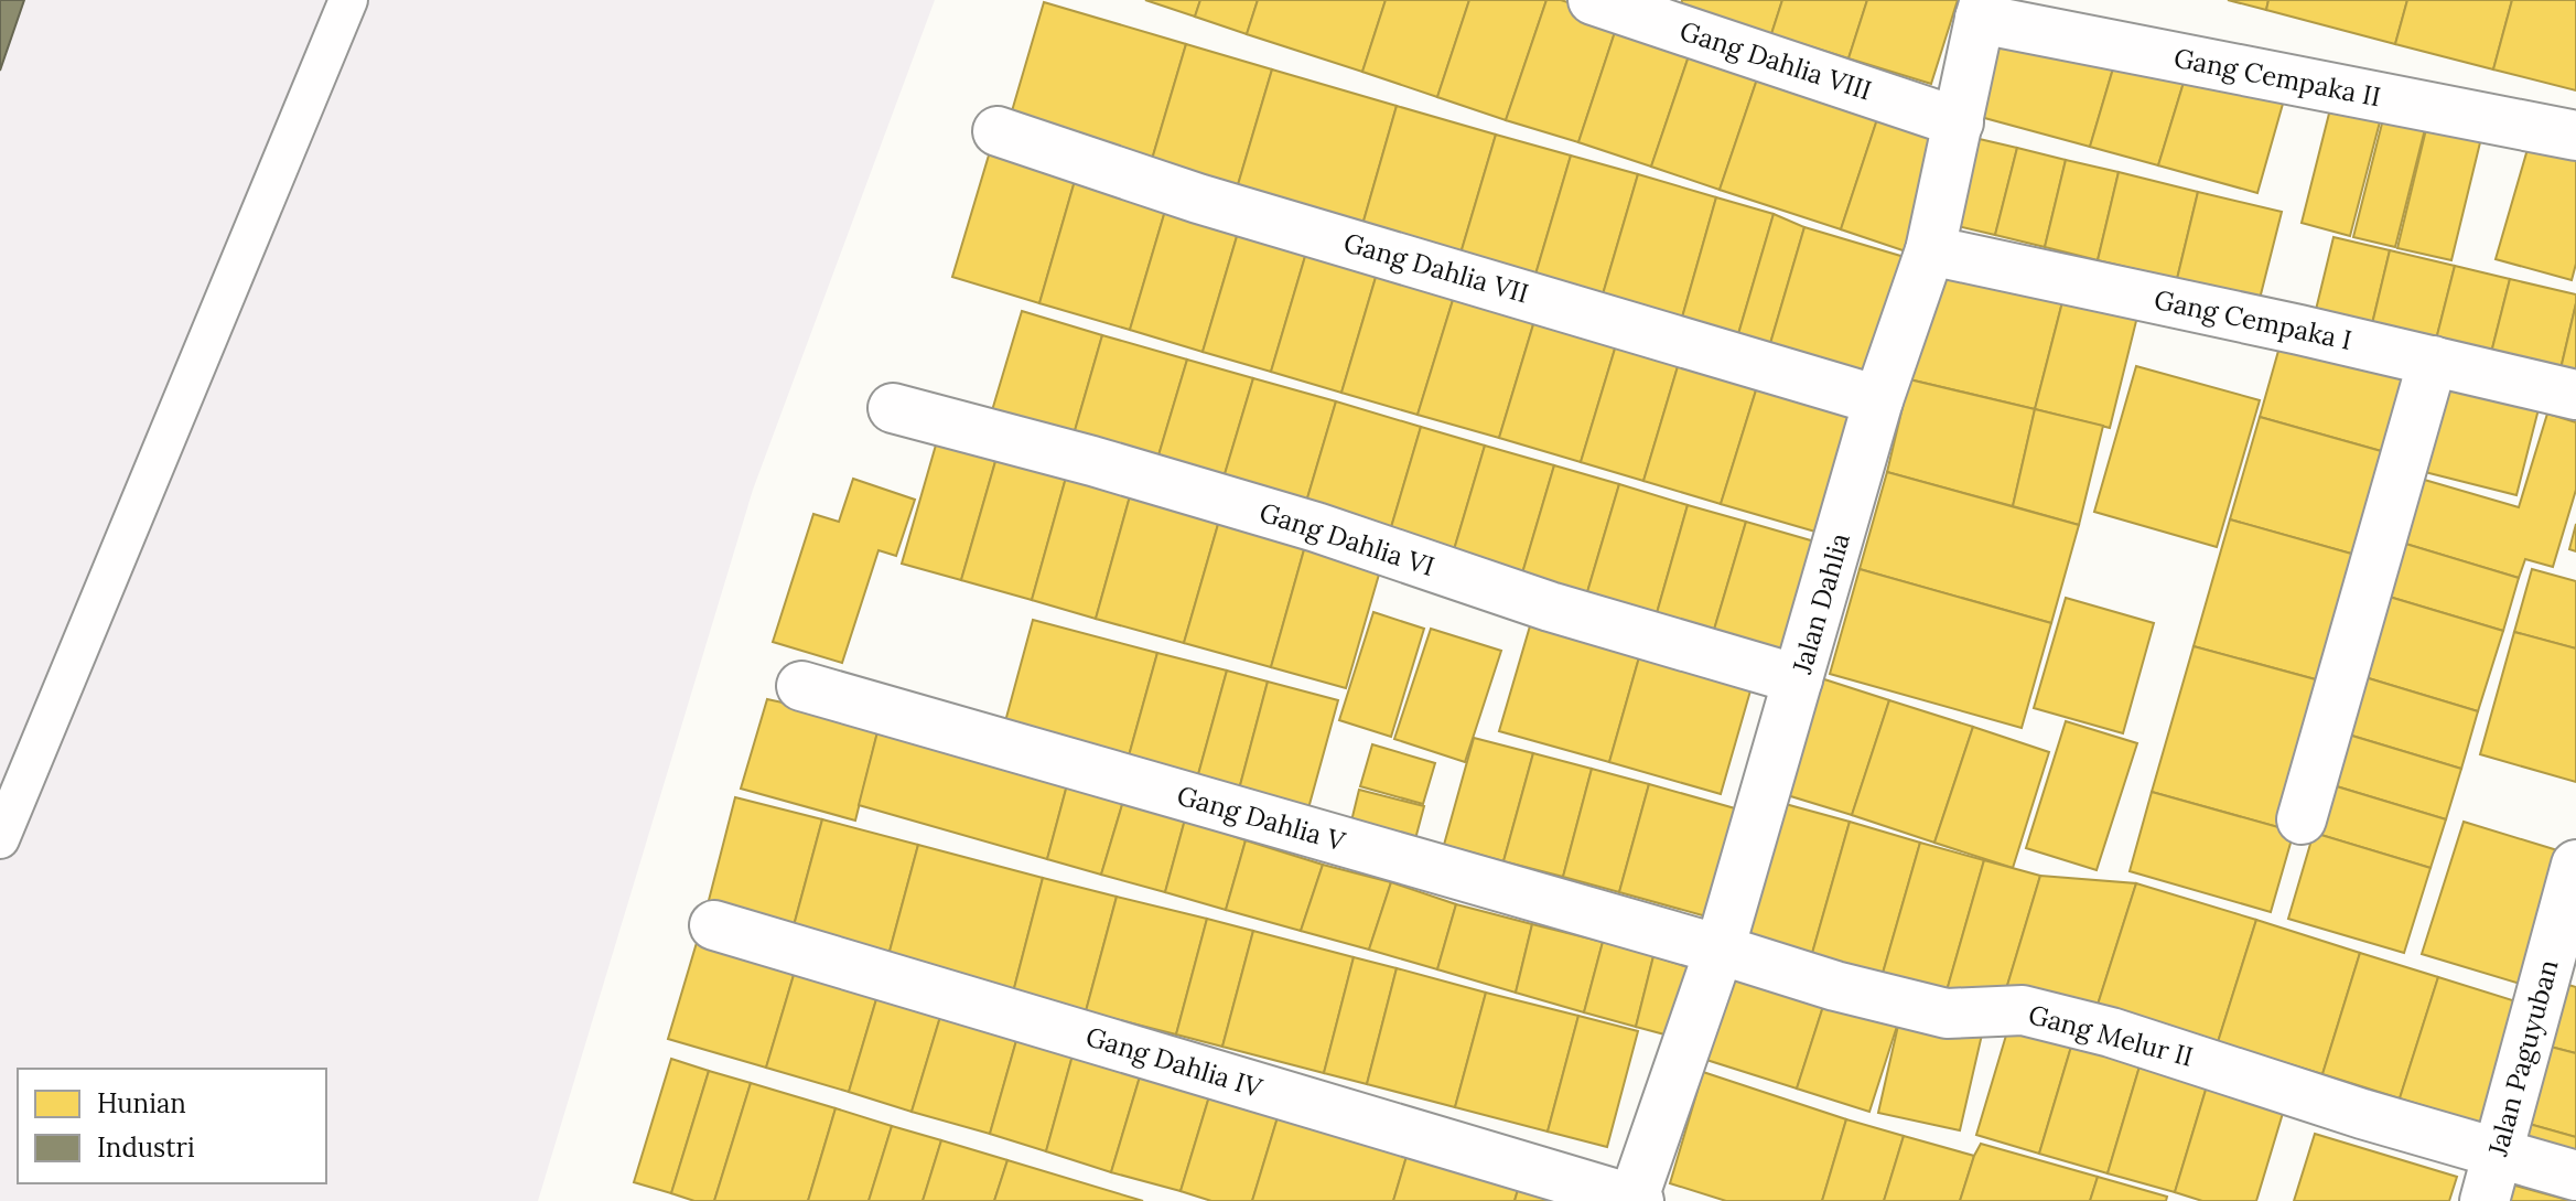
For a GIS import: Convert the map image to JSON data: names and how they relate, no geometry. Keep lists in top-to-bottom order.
{
  "streets": {
    "street": [
      "Gang Dahlia VIII",
      "Gang Cempaka II",
      "Gang Dahlia VII",
      "Gang Cempaka I",
      "Gang Dahlia VI",
      "Jalan Dahlia",
      "Gang Dahlia V",
      "Gang Melur II",
      "Jalan Paguyuban",
      "Gang Dahlia IV"
    ]
  },
  "crossings": [
    ["Gang Dahlia VIII", "Jalan Dahlia"],
    ["Gang Cempaka II", "Jalan Dahlia"],
    ["Gang Dahlia VII", "Jalan Dahlia"],
    ["Gang Cempaka I", "Jalan Dahlia"],
    ["Gang Dahlia VI", "Jalan Dahlia"],
    ["Jalan Dahlia", "Gang Dahlia V"],
    ["Jalan Dahlia", "Gang Melur II"],
    ["Jalan Dahlia", "Gang Dahlia IV"],
    ["Gang Dahlia V", "Gang Melur II"],
    ["Gang Melur II", "Jalan Paguyuban"]
  ],
  "legend": ["Hunian", "Industri"]
}
